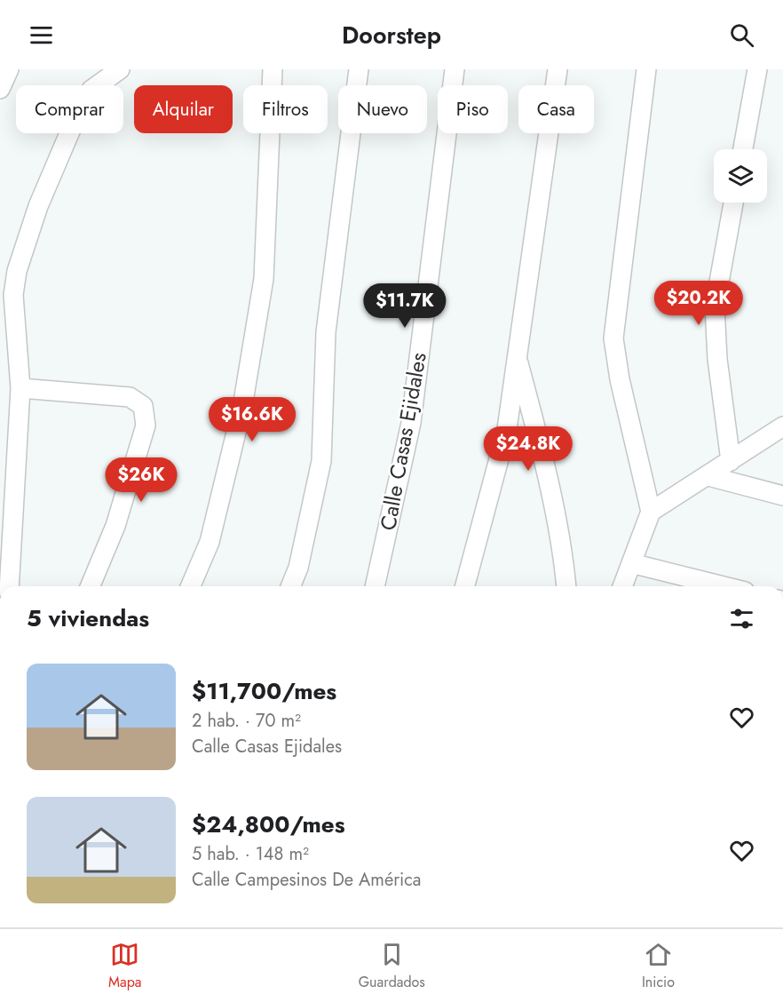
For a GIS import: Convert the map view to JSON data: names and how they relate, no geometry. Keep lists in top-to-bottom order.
{
  "streets": {
    "street": ["Calle Casas Ejidales"]
  },
  "page": {
    "header": "Doorstep",
    "chip": [
      "Comprar",
      "Alquilar",
      "Filtros",
      "Nuevo",
      "Piso",
      "Casa"
    ],
    "price": [
      "$20.2K",
      "$11.7K",
      "$16.6K",
      "$24.8K",
      "$26K"
    ],
    "heading": "5 viviendas",
    "list": [
      {
        "name": "$11,700/mes",
        "note": "2 hab. · 70 m² · Calle Casas Ejidales"
      },
      {
        "name": "$24,800/mes",
        "note": "5 hab. · 148 m² · Calle Campesinos De América"
      }
    ],
    "tabs": ["Mapa", "Guardados", "Inicio"]
  }
}
